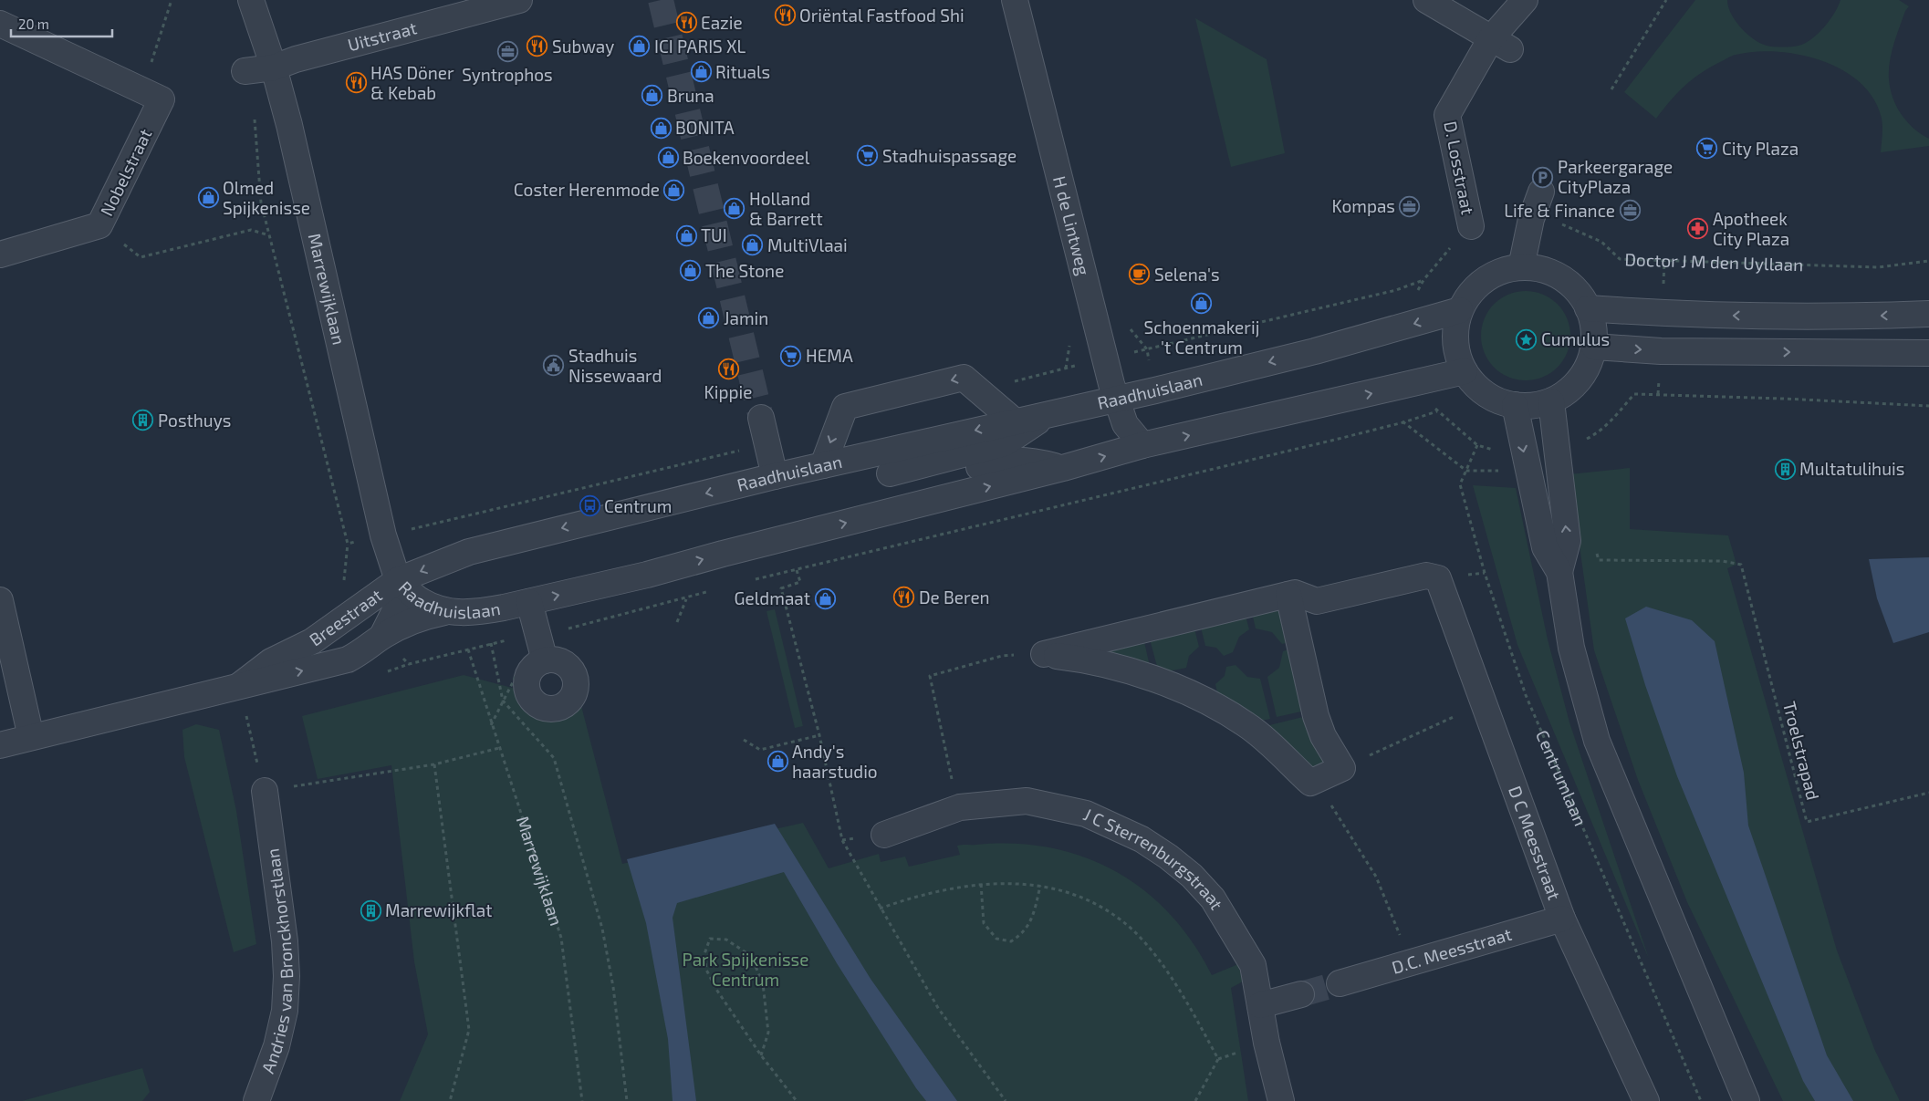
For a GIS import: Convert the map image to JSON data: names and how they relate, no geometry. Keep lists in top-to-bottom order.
{
  "streets": {
    "street": [
      "Uitstraat",
      "D. Losstraat",
      "Nobelstraat",
      "H de Lintweg",
      "Marrewijklaan",
      "Raadhuislaan",
      "Breestraat",
      "D C Meesstraat",
      "J C Sterrenburgstraat",
      "D.C. Meesstraat",
      "Andries van Bronckhorstlaan"
    ],
    "path": ["Doctor J M den Uyllaan", "Troelstrapad", "Centrumlaan"]
  },
  "crossings": [
    ["Uitstraat", "Marrewijklaan"],
    ["H de Lintweg", "Raadhuislaan"],
    ["Marrewijklaan", "Raadhuislaan"],
    ["Marrewijklaan", "Breestraat"],
    ["Raadhuislaan", "Breestraat"],
    ["D C Meesstraat", "D.C. Meesstraat"]
  ],
  "parks": ["Park Spijkenisse Centrum"],
  "places": {
    "restaurant": [
      "Oriëntal Fastfood Shi",
      "Eazie",
      "Subway",
      "HAS Döner & Kebab",
      "Kippie",
      "De Beren"
    ],
    "shop": [
      "ICI PARIS XL",
      "Rituals",
      "Bruna",
      "BONITA",
      "Boekenvoordeel",
      "Coster Herenmode",
      "Olmed Spijkenisse",
      "Holland & Barrett",
      "TUI",
      "MultiVlaai",
      "The Stone",
      "Schoenmakerij 't Centrum",
      "Jamin",
      "Geldmaat",
      "Andy's haarstudio"
    ],
    "office": ["Syntrophos", "Kompas", "Life & Finance"],
    "supermarket": ["City Plaza", "Stadhuispassage", "HEMA"],
    "parking": ["Parkeergarage CityPlaza"],
    "pharmacy": ["Apotheek City Plaza"],
    "cafe": ["Selena's"],
    "place": ["Cumulus"],
    "public building": ["Stadhuis Nissewaard"],
    "building": ["Posthuys", "Multatulihuis", "Marrewijkflat"],
    "bus stop": ["Centrum"]
  },
  "scale_bar": "20 m"
}
